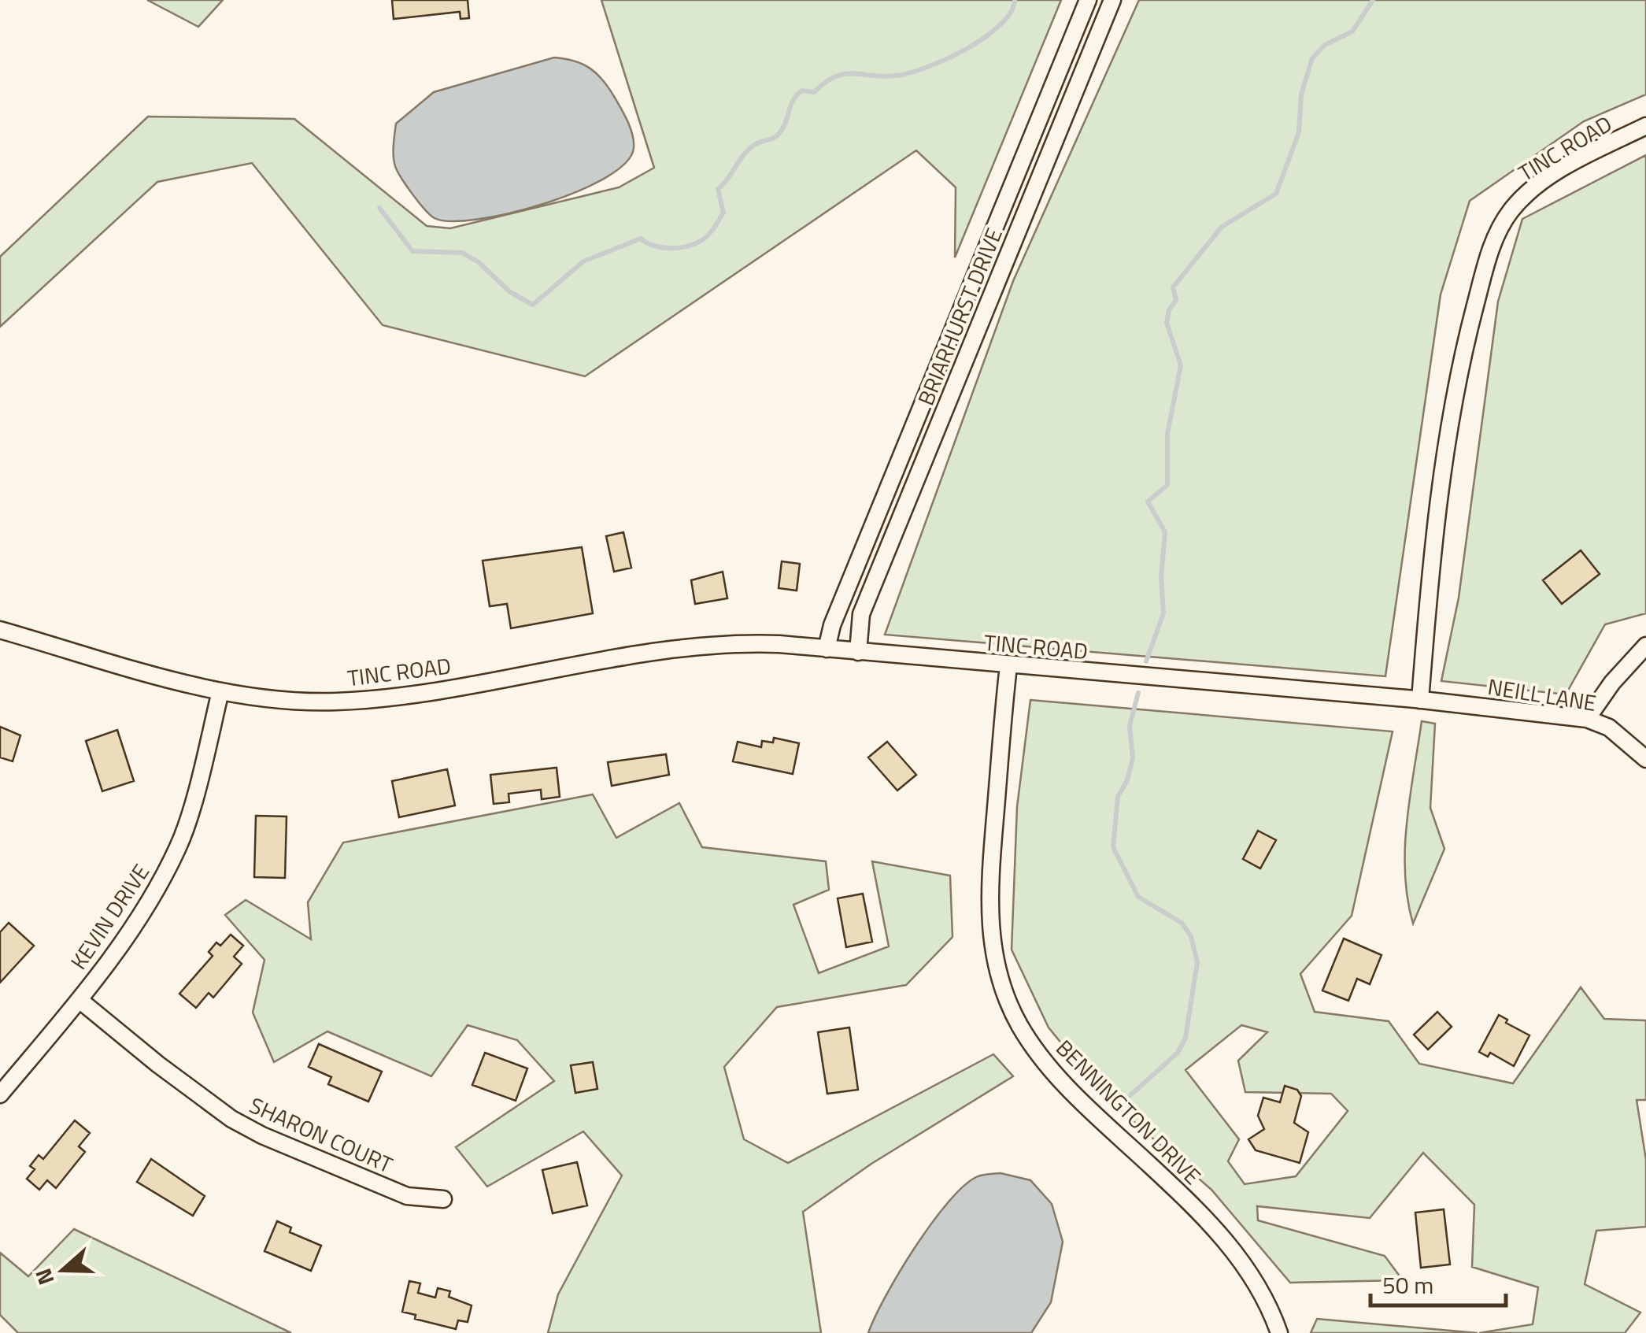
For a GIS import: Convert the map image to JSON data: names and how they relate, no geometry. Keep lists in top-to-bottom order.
{
  "streets": {
    "street": [
      "TINC ROAD",
      "BRIARHURST DRIVE",
      "NEILL LANE",
      "KEVIN DRIVE",
      "BENNINGTON DRIVE",
      "SHARON COURT"
    ]
  },
  "crossings": [
    ["TINC ROAD", "BRIARHURST DRIVE"],
    ["TINC ROAD", "NEILL LANE"],
    ["TINC ROAD", "KEVIN DRIVE"],
    ["TINC ROAD", "BENNINGTON DRIVE"],
    ["KEVIN DRIVE", "SHARON COURT"]
  ],
  "scale_bar": "50 m",
  "north": "left"
}
